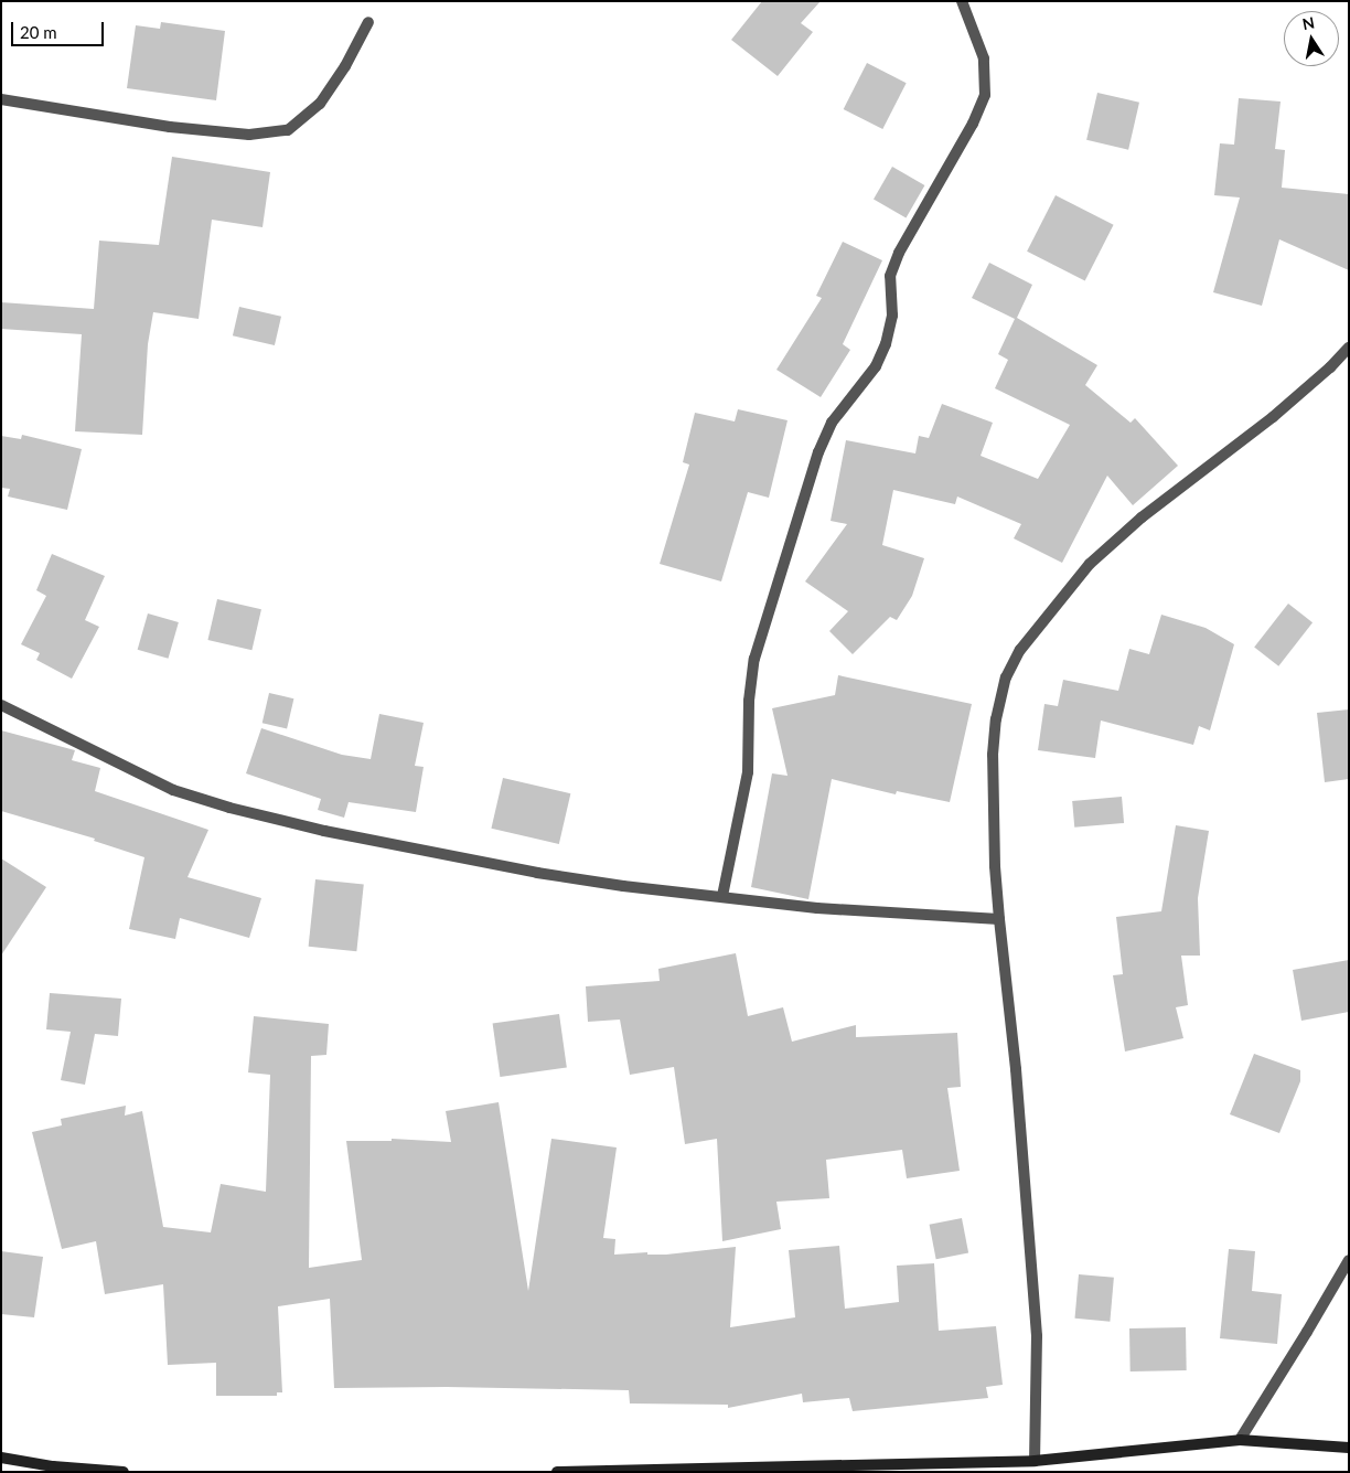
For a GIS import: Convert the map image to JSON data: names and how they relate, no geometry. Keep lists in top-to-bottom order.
{
  "scale_bar": "20 m",
  "north": "top"
}
